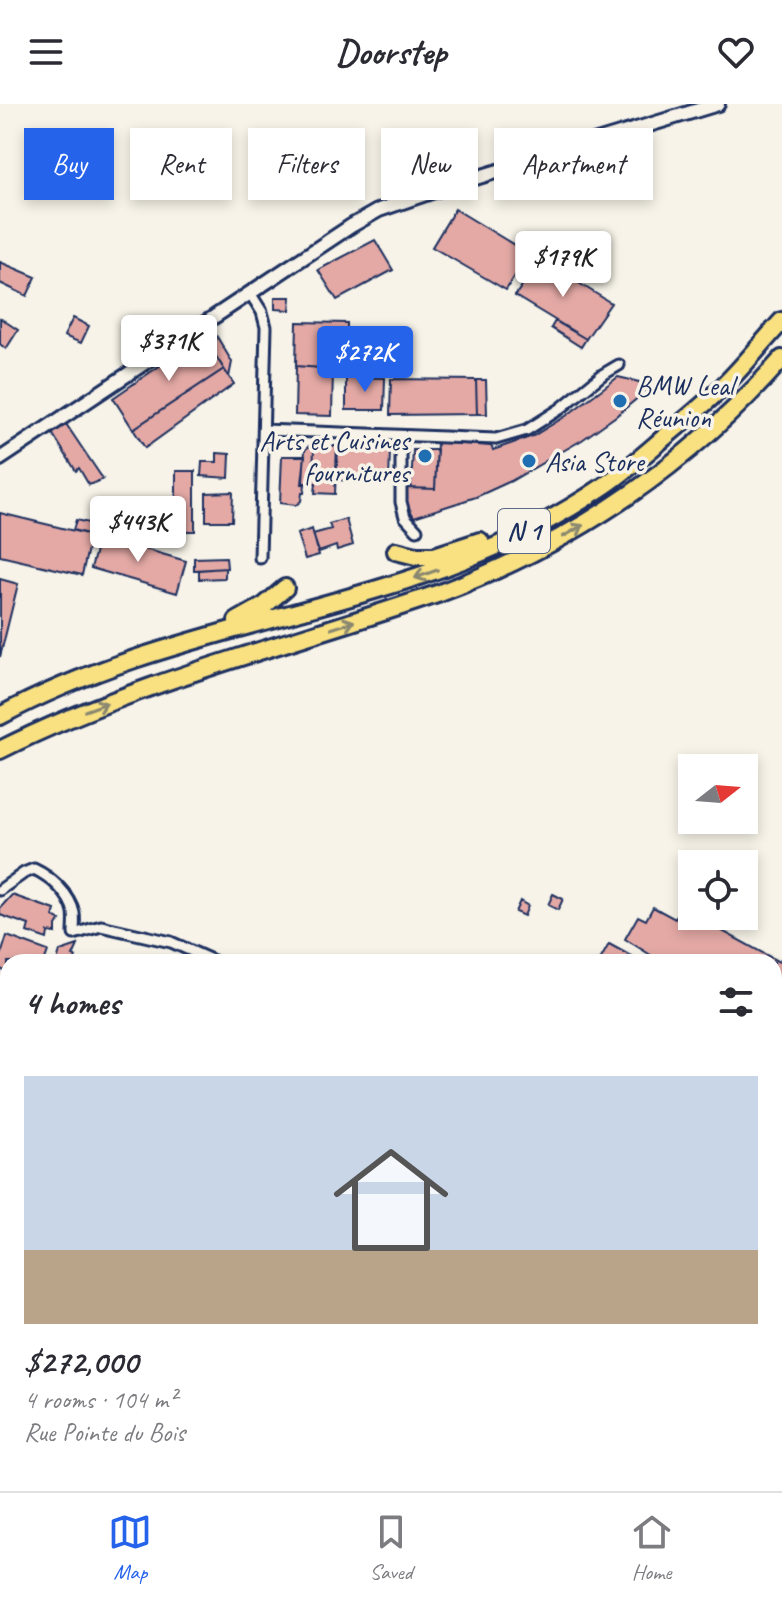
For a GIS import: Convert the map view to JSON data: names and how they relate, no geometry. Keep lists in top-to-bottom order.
{
  "streets": {
    "highway": ["N 1"]
  },
  "places": ["BMW Leal Réunion", "Arts et Cuisines fournitures", "Asia Store"],
  "north": "right",
  "page": {
    "header": "Doorstep",
    "chip": [
      "Buy",
      "Rent",
      "Filters",
      "New",
      "Apartment"
    ],
    "price": [
      "$179K",
      "$371K",
      "$272K",
      "$443K"
    ],
    "heading": "4 homes",
    "list": [
      {
        "name": "$272,000",
        "note": "4 rooms · 104 m² · Rue Pointe du Bois"
      }
    ],
    "tabs": ["Map", "Saved", "Home"]
  }
}
